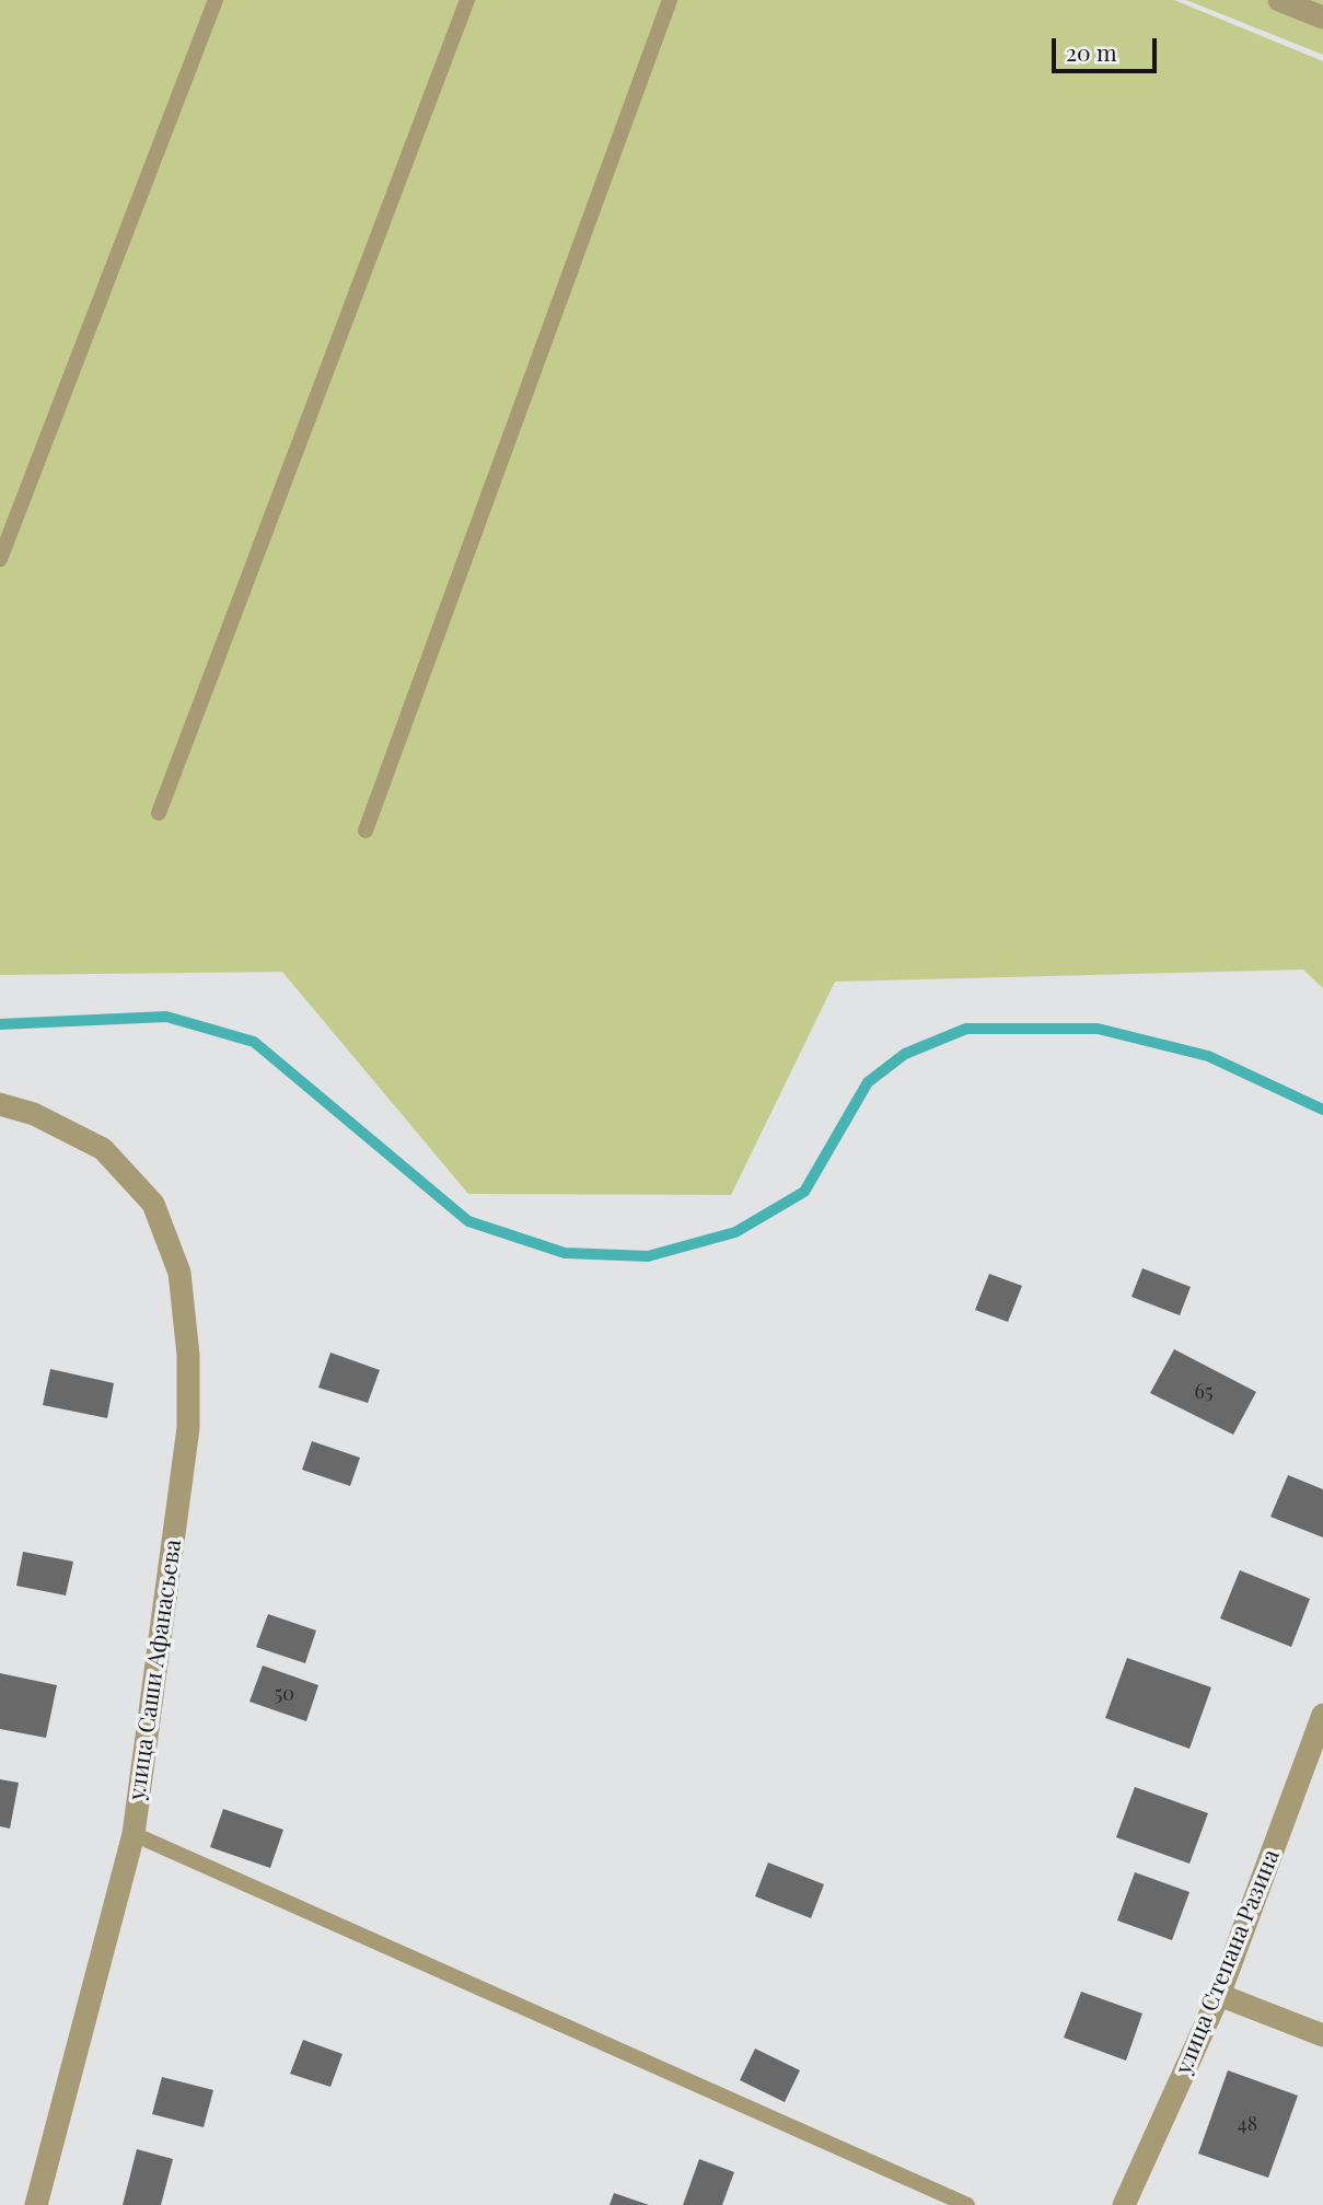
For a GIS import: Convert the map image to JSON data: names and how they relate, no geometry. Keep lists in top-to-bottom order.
{
  "streets": {
    "street": ["улица Саши Афанасьева", "улица Степана Разина"]
  },
  "house_numbers": ["65", "50", "48"],
  "scale_bar": "20 m"
}
